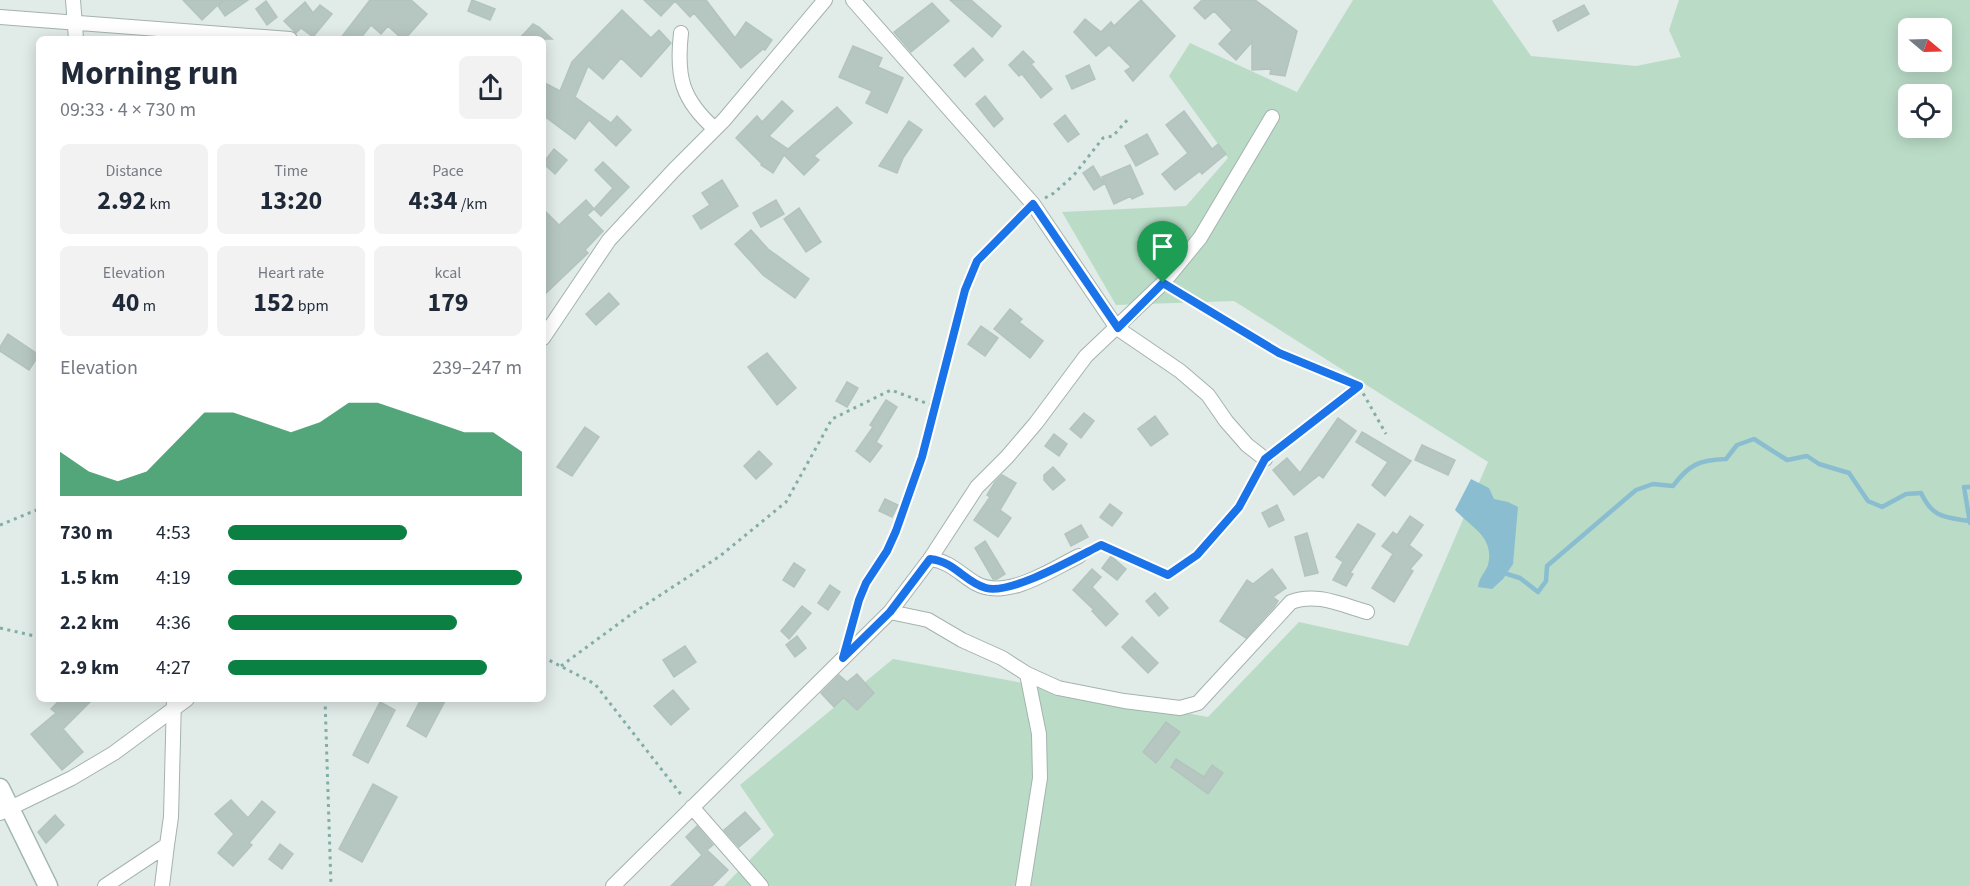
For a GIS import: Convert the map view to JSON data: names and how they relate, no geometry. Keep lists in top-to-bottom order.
{
  "north": "right",
  "page": {
    "heading": ["Morning run", "09:33 · 4 × 730 m"],
    "stats": [
      ["Distance", "2.92 km"],
      ["Time", "13:20"],
      ["Pace", "4:34 /km"],
      ["Elevation", "40 m"],
      ["Heart rate", "152 bpm"],
      ["kcal", "179"]
    ],
    "chart": ["Elevation", "239–247 m"],
    "list": [
      {
        "name": "730 m",
        "note": "4:53"
      },
      {
        "name": "1.5 km",
        "note": "4:19"
      },
      {
        "name": "2.2 km",
        "note": "4:36"
      },
      {
        "name": "2.9 km",
        "note": "4:27"
      }
    ]
  }
}
